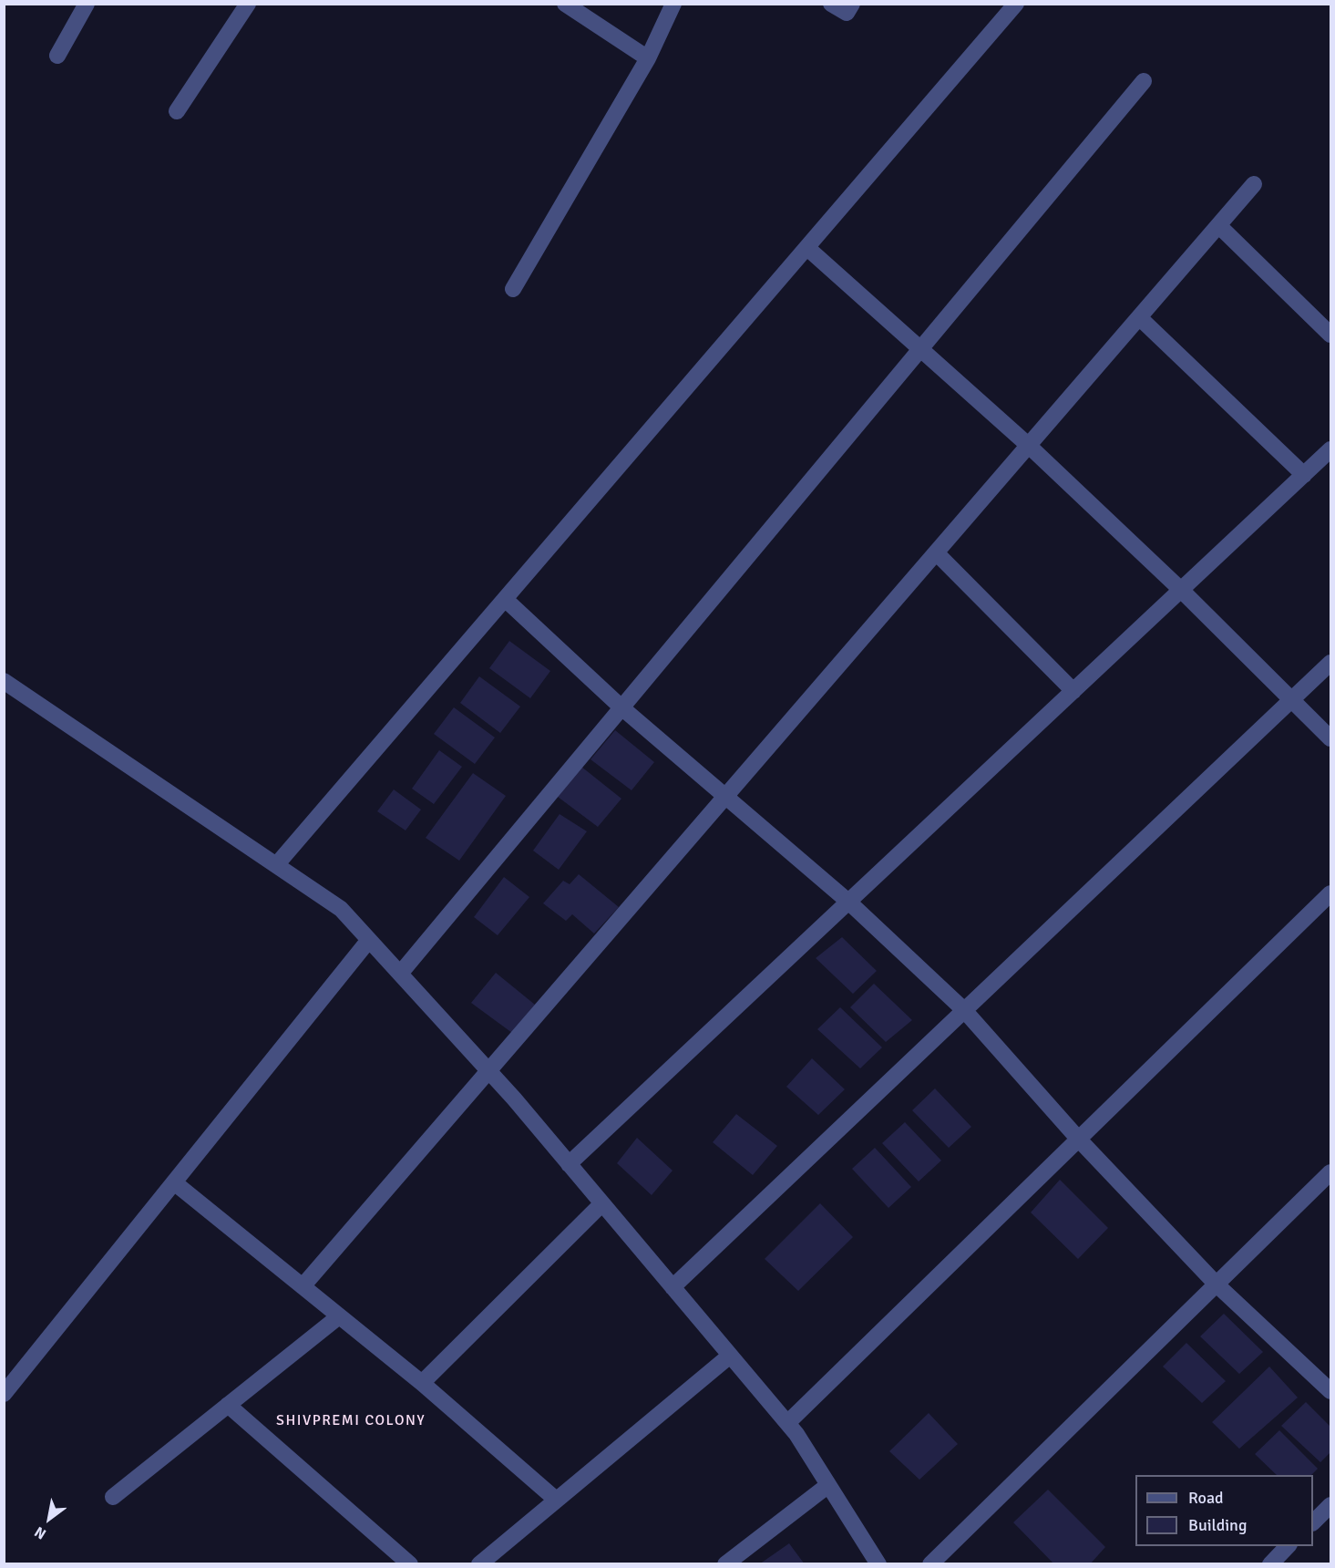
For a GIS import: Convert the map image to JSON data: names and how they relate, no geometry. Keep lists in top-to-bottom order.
{
  "districts": ["SHIVPREMI COLONY"],
  "legend": ["Road", "Building"],
  "north": "bottom left"
}
